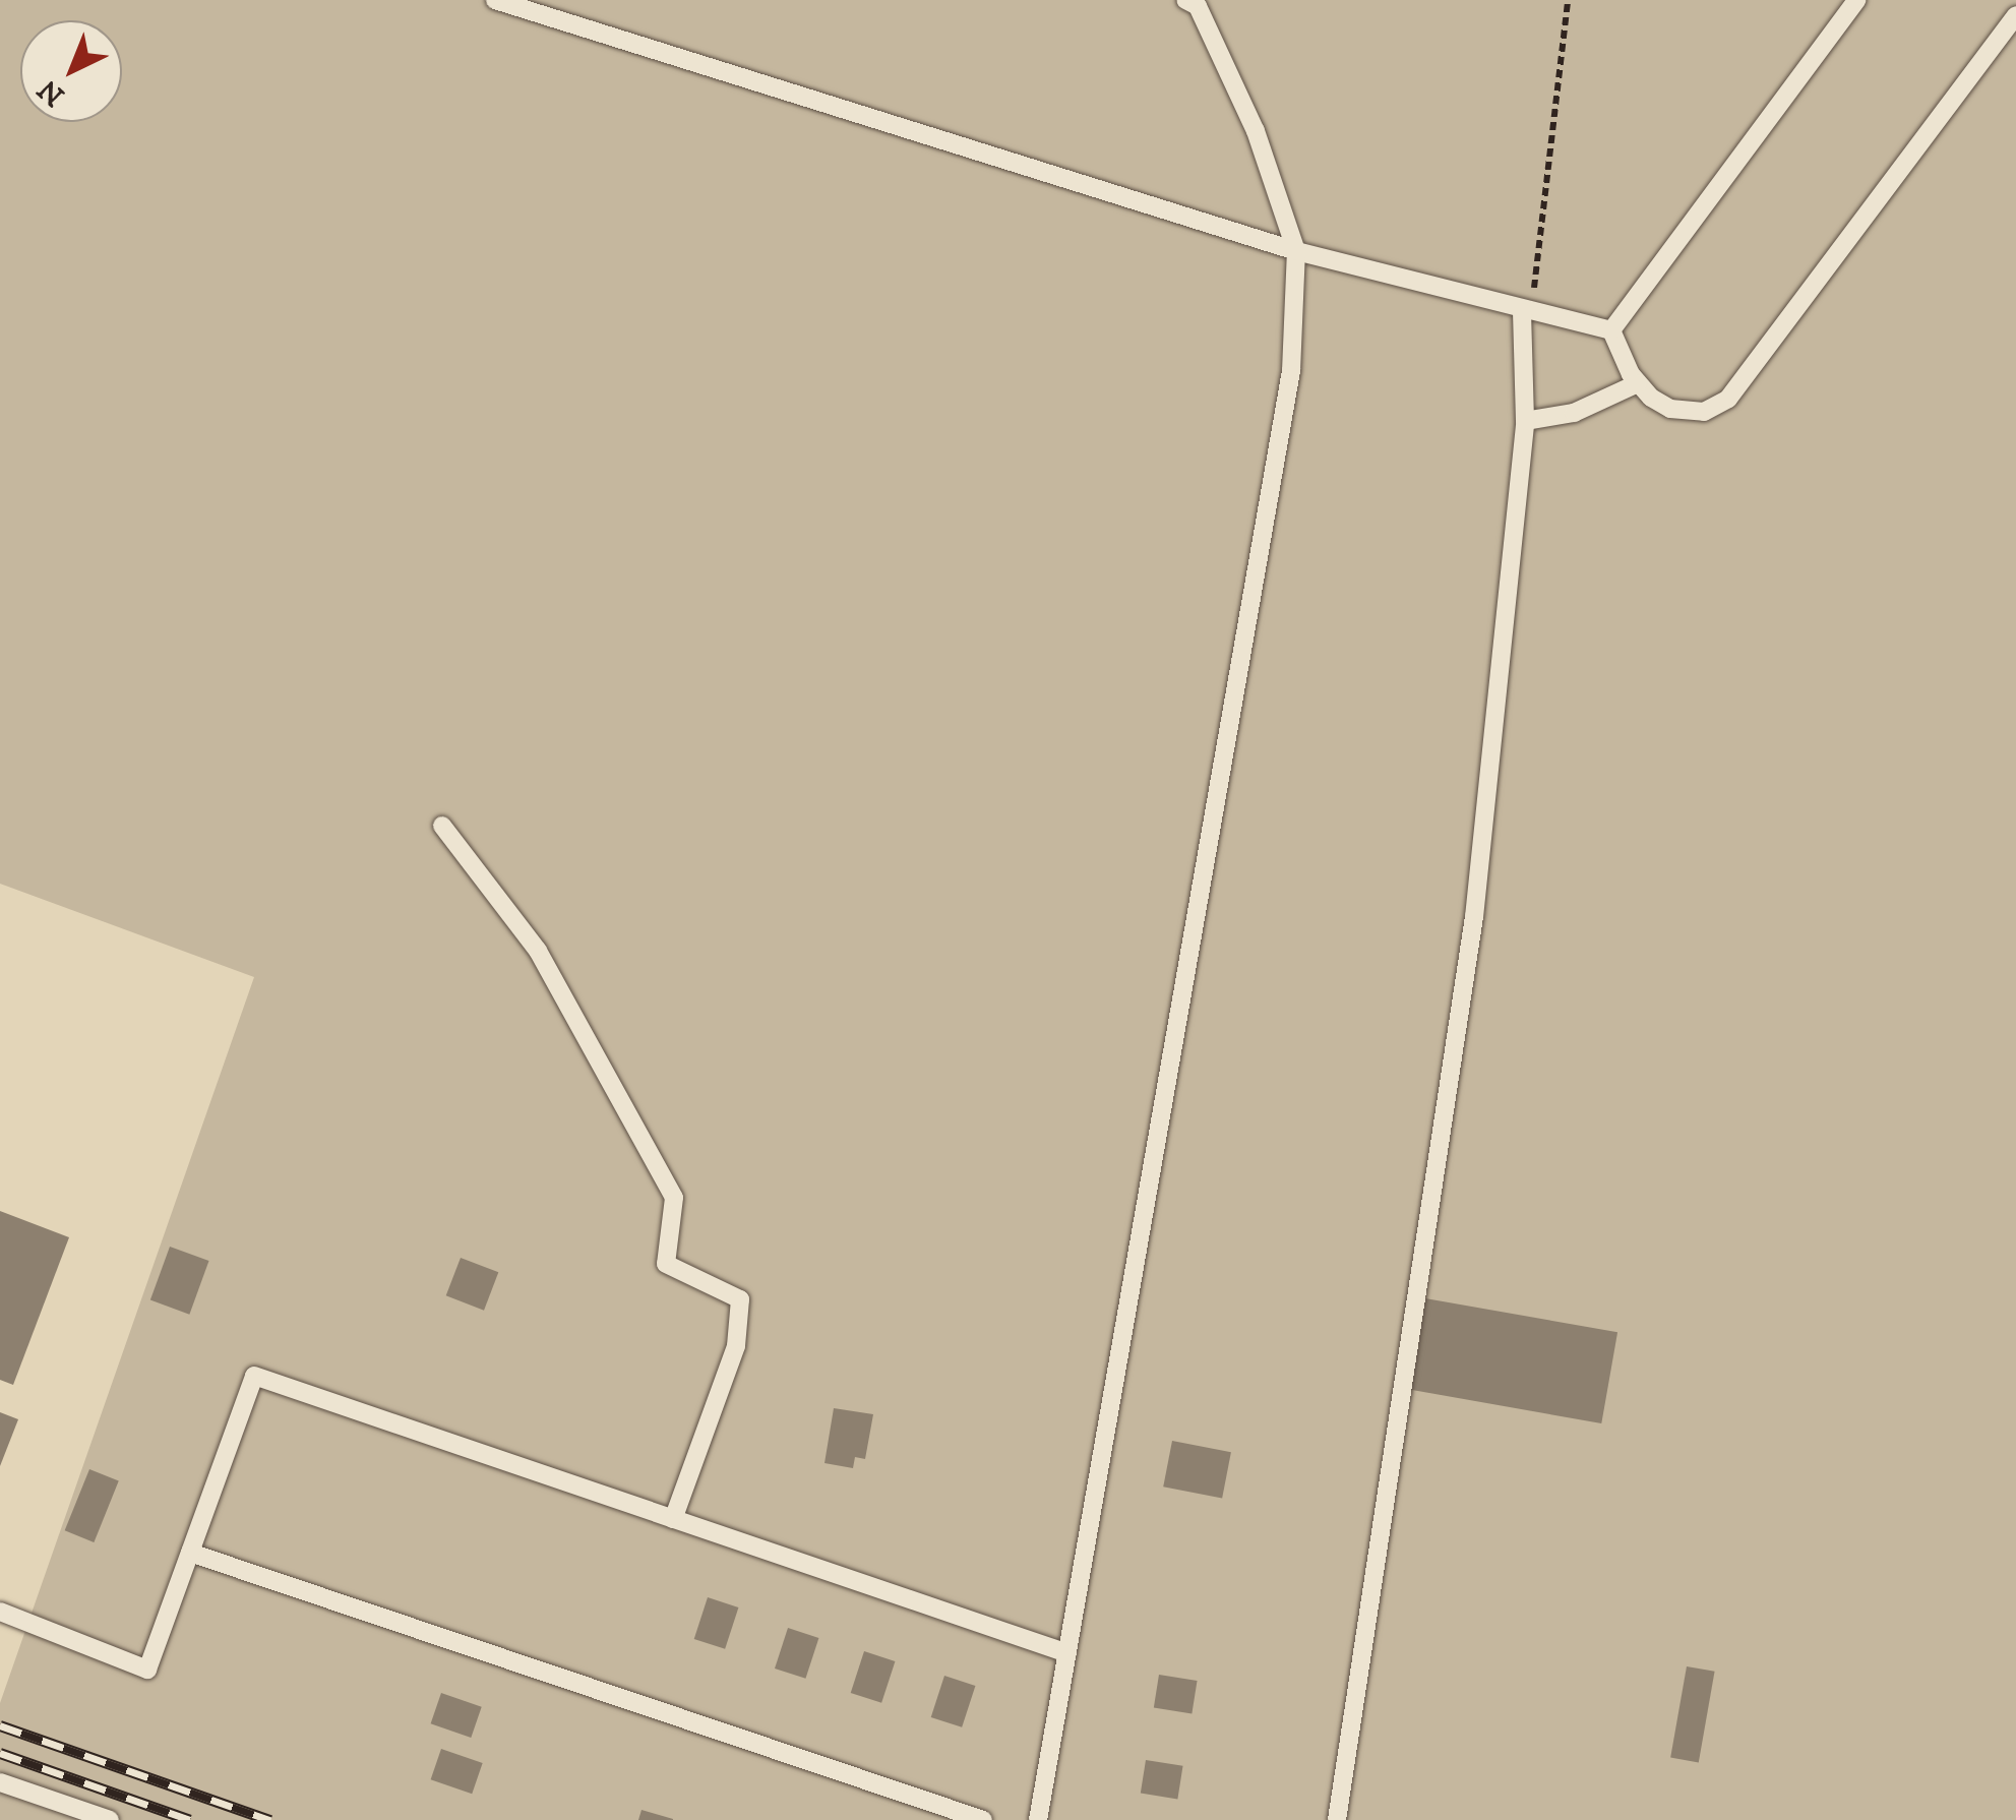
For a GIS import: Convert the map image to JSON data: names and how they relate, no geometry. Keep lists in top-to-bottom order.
{
  "north": "bottom left"
}
